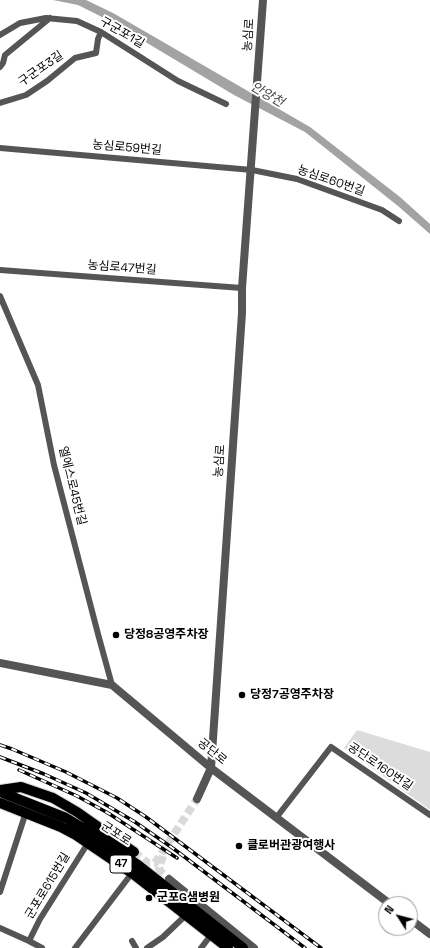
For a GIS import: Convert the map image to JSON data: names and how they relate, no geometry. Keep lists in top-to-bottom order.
{
  "streets": {
    "main road": ["군포로", "47"],
    "street": [
      "구군포1길",
      "농심로",
      "구군포3길",
      "농심로59번길",
      "농심로60번길",
      "농심로47번길",
      "엘에스로45번길",
      "공단로",
      "공단로160번길",
      "군포로615번길"
    ]
  },
  "crossings": [
    ["구군포1길", "구군포3길"],
    ["농심로", "농심로59번길"],
    ["농심로", "농심로60번길"],
    ["농심로", "농심로47번길"],
    ["농심로", "공단로"],
    ["농심로59번길", "농심로60번길"],
    ["엘에스로45번길", "공단로"],
    ["공단로", "공단로160번길"],
    ["군포로", "군포로615번길"]
  ],
  "water": ["안양천"],
  "places": [
    "당정8공영주차장",
    "당정7공영주차장",
    "클로버관광여행사",
    "군포G샘병원"
  ],
  "north": "top left"
}
